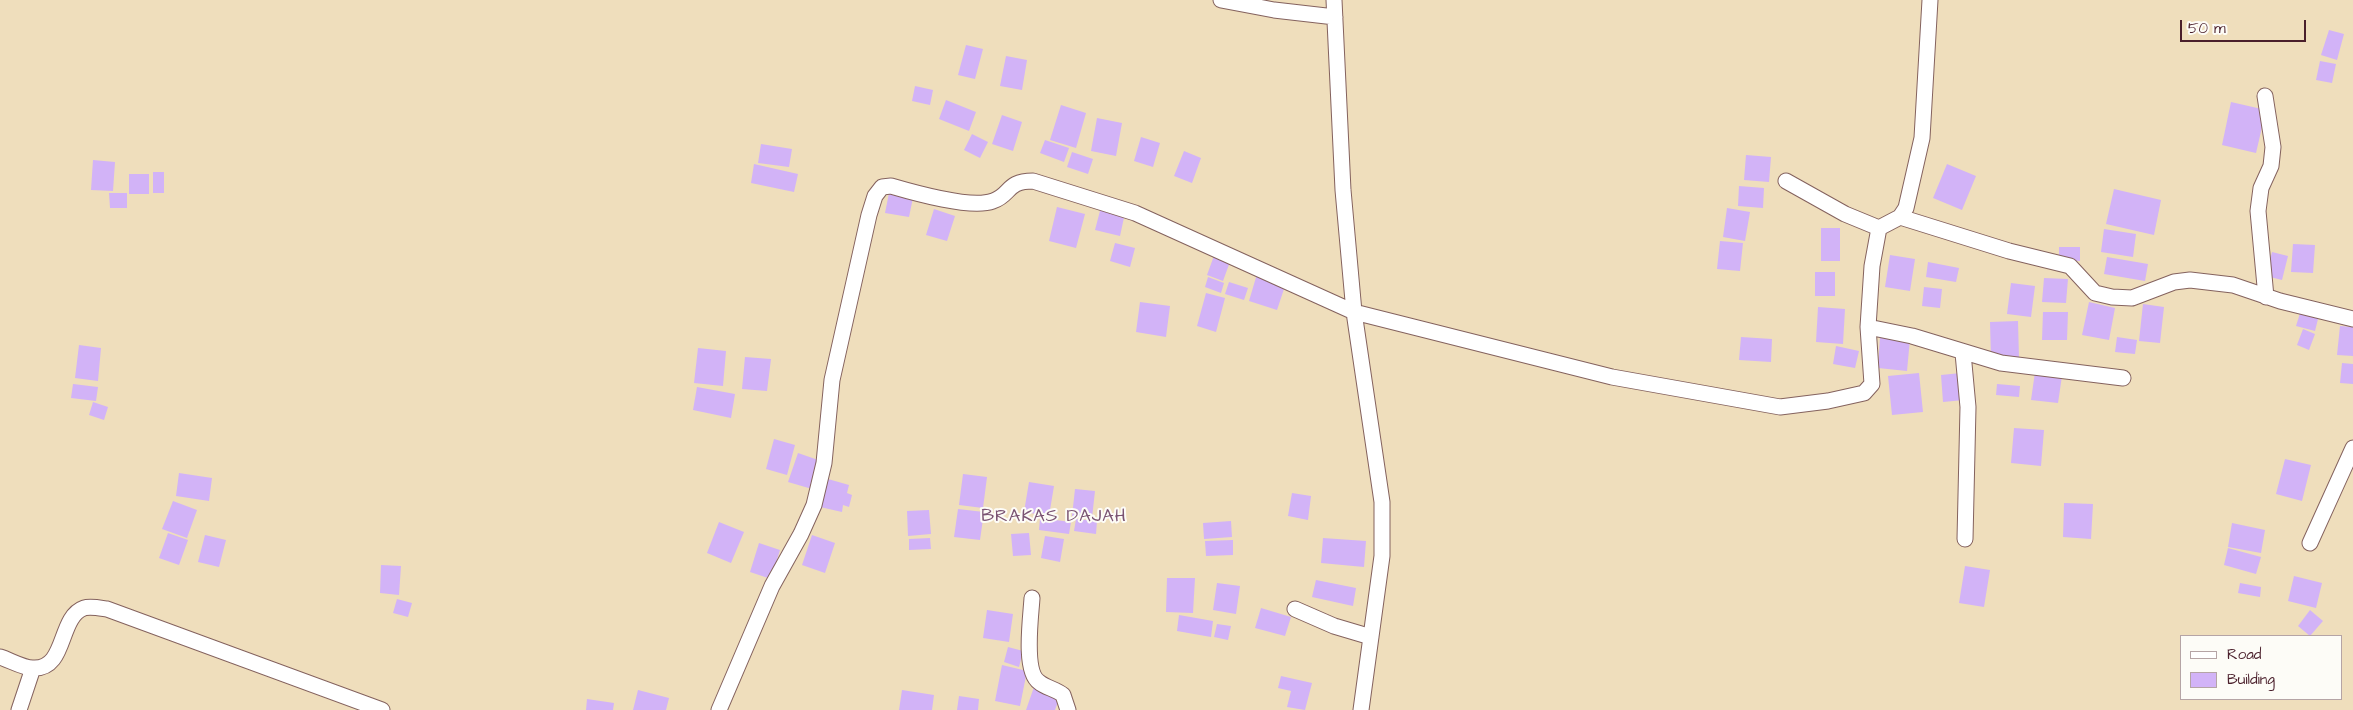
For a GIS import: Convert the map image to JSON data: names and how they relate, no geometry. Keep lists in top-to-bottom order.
{
  "districts": ["BRAKAS DAJAH"],
  "legend": ["Road", "Building"],
  "scale_bar": "50 m"
}
